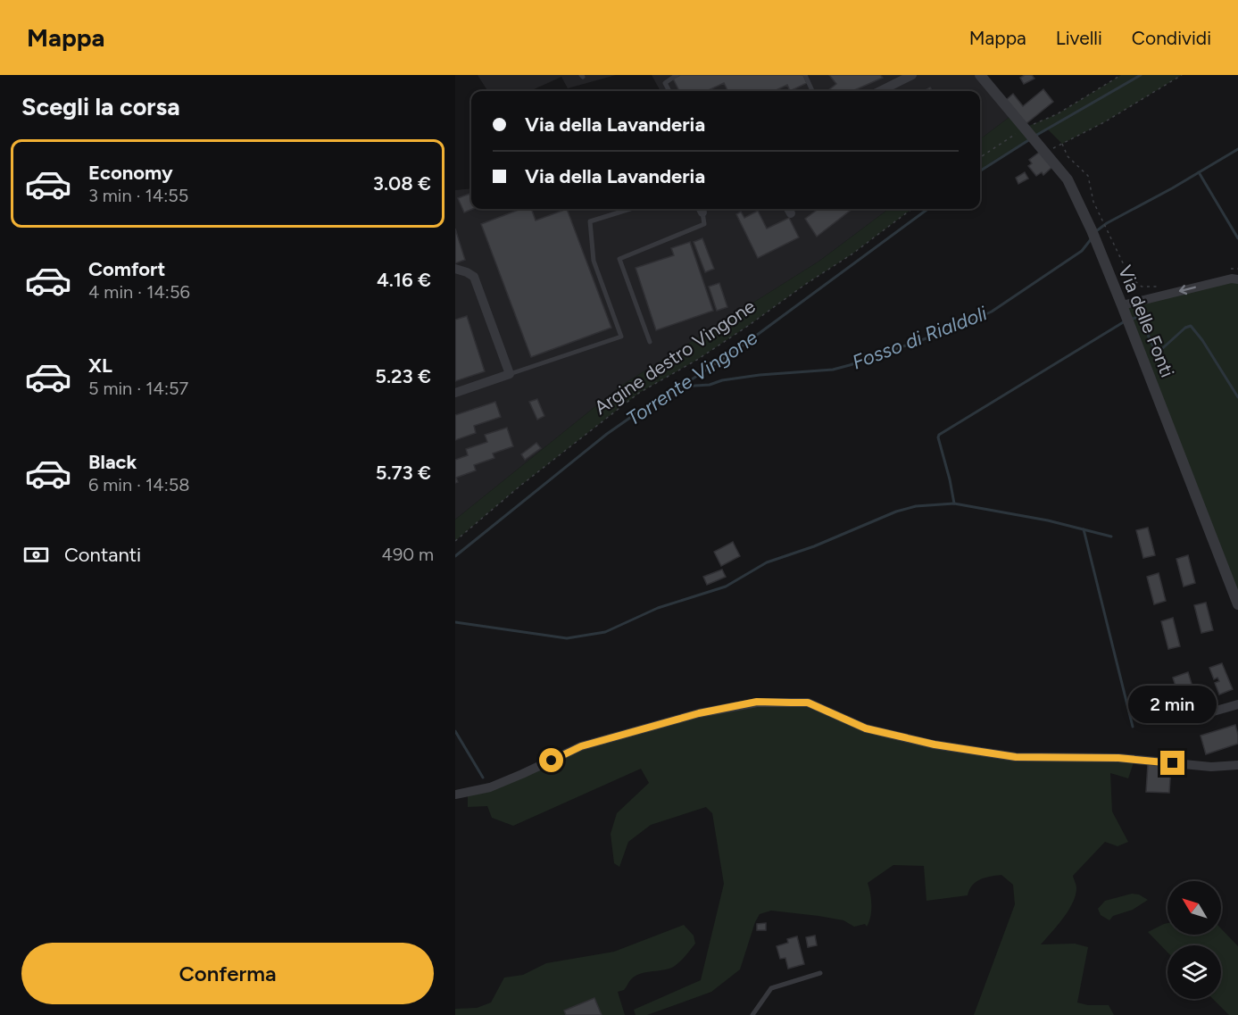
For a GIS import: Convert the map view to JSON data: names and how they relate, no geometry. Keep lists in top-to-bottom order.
{
  "streets": {
    "street": ["Via delle Fonti"],
    "path": ["Argine destro Vingone"]
  },
  "water": ["Fosso di Rialdoli", "Torrente Vingone"],
  "north": "top left",
  "page": {
    "header": "Mappa",
    "nav": ["Mappa", "Livelli", "Condividi"],
    "heading": "Scegli la corsa",
    "banner": ["Via della Lavanderia", "Via della Lavanderia"],
    "list": [
      {
        "name": "Economy",
        "note": "3 min · 14:55",
        "value": "3.08 €"
      },
      {
        "name": "Comfort",
        "note": "4 min · 14:56",
        "value": "4.16 €"
      },
      {
        "name": "XL",
        "note": "5 min · 14:57",
        "value": "5.23 €"
      },
      {
        "name": "Black",
        "note": "6 min · 14:58",
        "value": "5.73 €"
      }
    ],
    "pay": ["Contanti", "490 m"],
    "bubble": "2 min",
    "buttons": "Conferma"
  }
}
